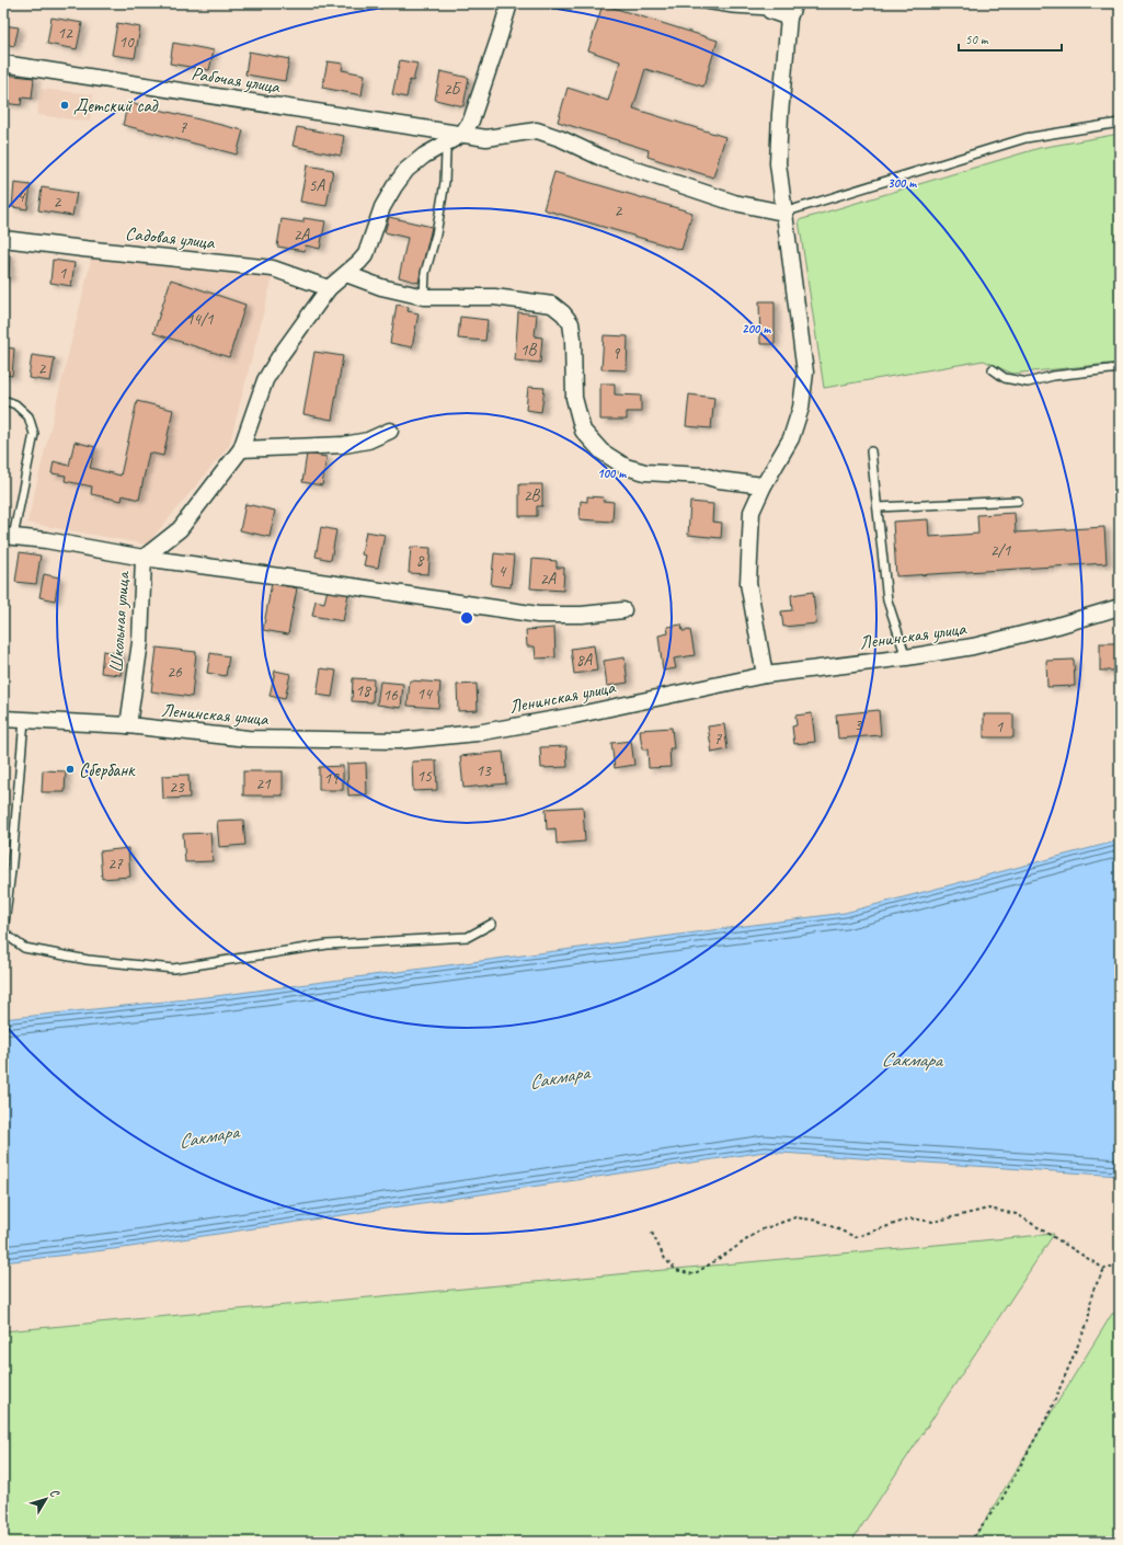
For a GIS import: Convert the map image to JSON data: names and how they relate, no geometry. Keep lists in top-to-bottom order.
{
  "streets": {
    "street": [
      "Рабочая улица",
      "Садовая улица",
      "Школьная улица",
      "Ленинская улица"
    ]
  },
  "crossings": [
    ["Школьная улица", "Ленинская улица"]
  ],
  "water": ["Сакмара"],
  "places": ["Детский сад", "Сбербанк"],
  "house_numbers": [
    "12",
    "10",
    "2Б",
    "7",
    "5А",
    "4",
    "2",
    "2",
    "2А",
    "1",
    "14/1",
    "1В",
    "9",
    "2",
    "2В",
    "2/1",
    "8",
    "4",
    "2А",
    "8А",
    "26",
    "18",
    "14",
    "16",
    "3",
    "1",
    "7",
    "13",
    "15",
    "19",
    "21",
    "23",
    "27"
  ],
  "scale_bar": "50 m",
  "north": "top right",
  "rings": ["300 m", "200 m", "100 m"]
}
